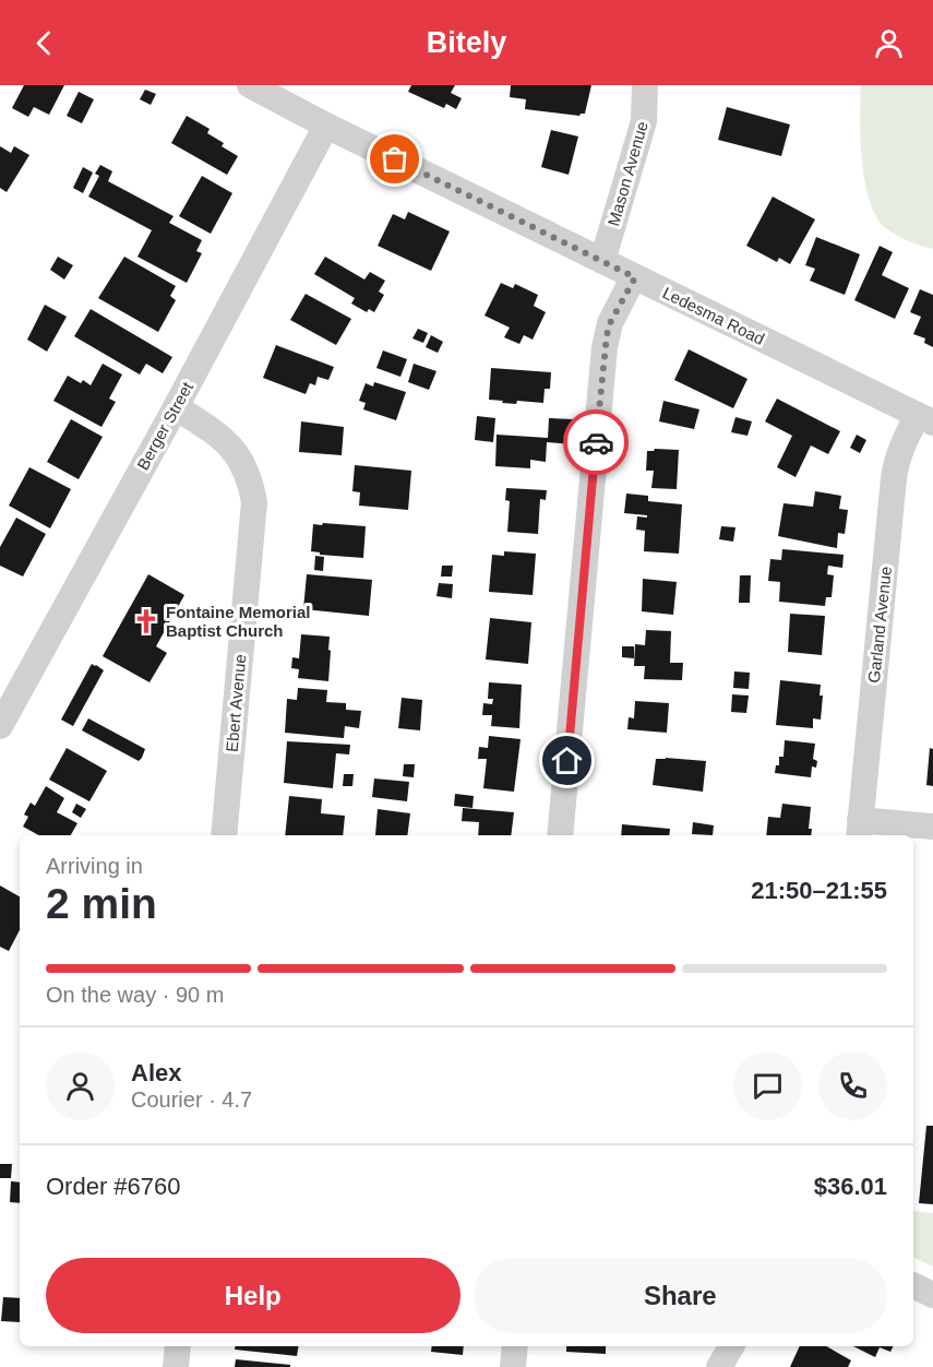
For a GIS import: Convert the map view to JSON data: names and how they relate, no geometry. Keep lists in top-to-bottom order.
{
  "streets": {
    "street": [
      "Mason Avenue",
      "Ledesma Road",
      "Berger Street",
      "Garland Avenue",
      "Ebert Avenue"
    ]
  },
  "crossings": [
    ["Mason Avenue", "Ledesma Road"],
    ["Ledesma Road", "Berger Street"],
    ["Ledesma Road", "Garland Avenue"],
    ["Berger Street", "Ebert Avenue"]
  ],
  "places": {
    "church": ["Fontaine Memorial Baptist Church"]
  },
  "page": {
    "header": "Bitely",
    "heading": ["2 min", "Arriving in", "21:50–21:55"],
    "panel": [
      "Alex",
      "Courier · 4.7",
      "Order #6760",
      "$36.01"
    ],
    "bar": "On the way · 90 m",
    "buttons": ["Help", "Share"]
  }
}
